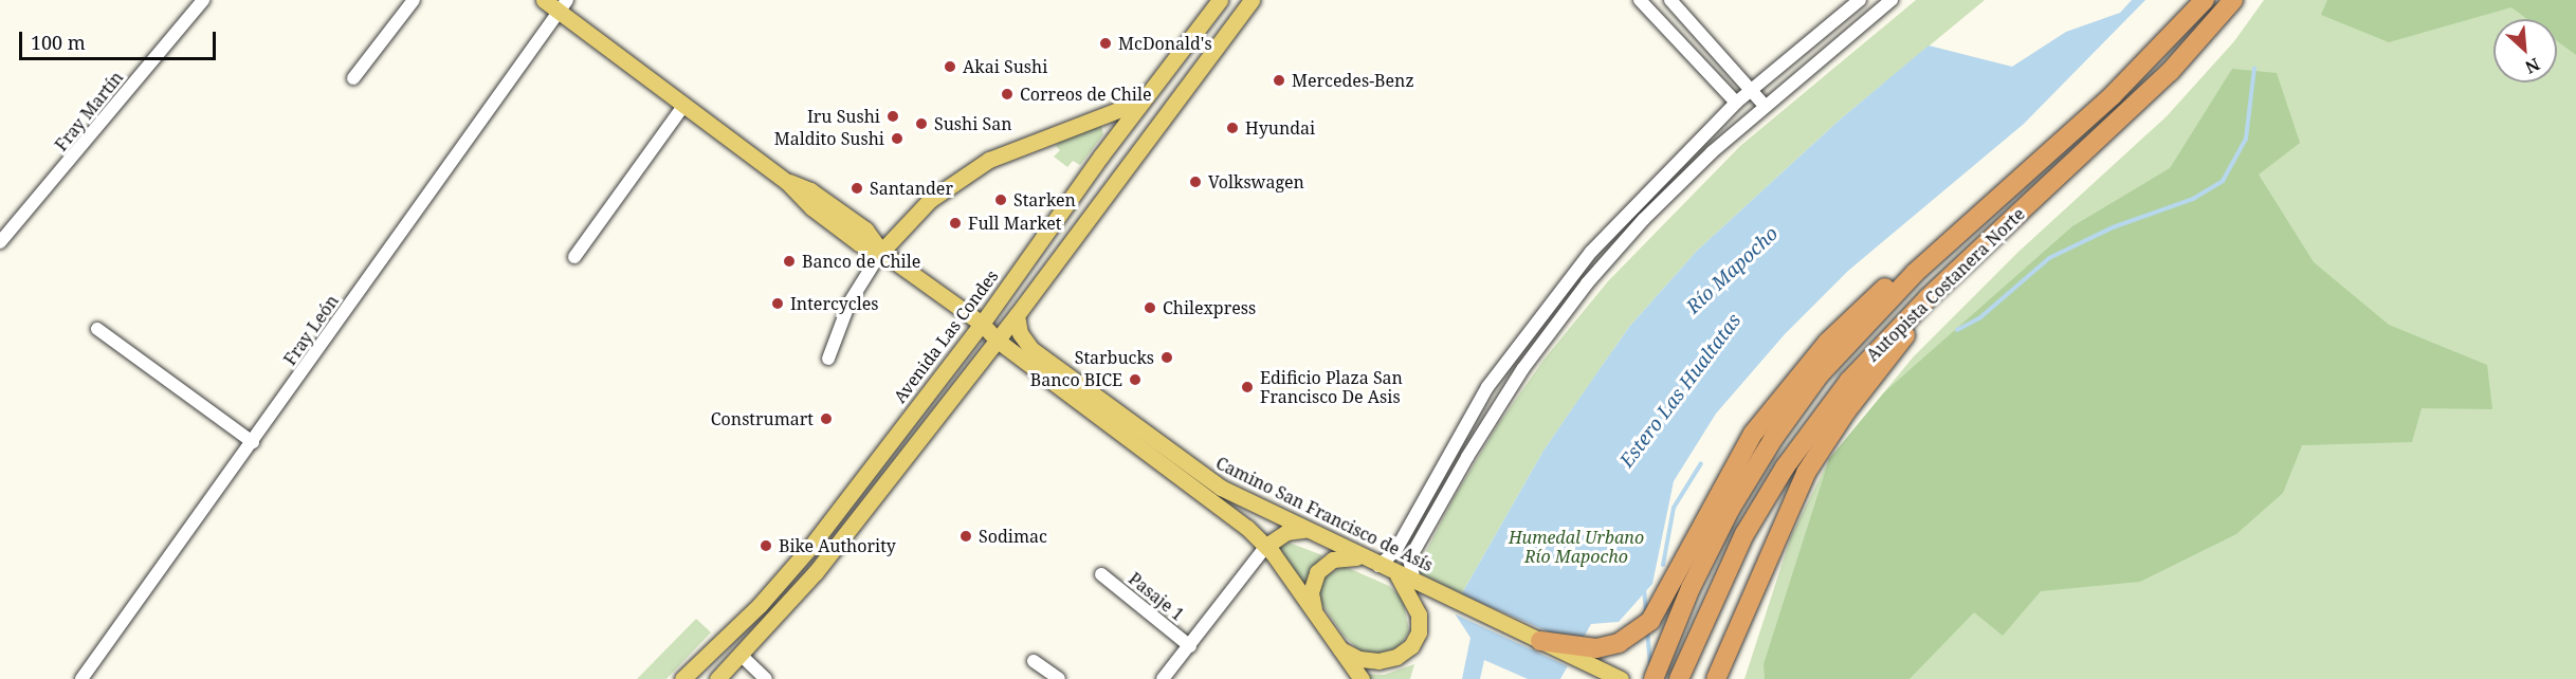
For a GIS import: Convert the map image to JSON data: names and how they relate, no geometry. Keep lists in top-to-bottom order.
{
  "streets": {
    "highway": ["Autopista Costanera Norte"],
    "main road": ["Avenida Las Condes", "Camino San Francisco de Asís"],
    "street": ["Fray Martín", "Fray León", "Pasaje 1"]
  },
  "crossings": [
    ["Fray León", "Camino San Francisco de Asís"],
    ["Avenida Las Condes", "Camino San Francisco de Asís"]
  ],
  "water": ["Río Mapocho", "Estero Las Hualtatas"],
  "parks": ["Humedal Urbano Río Mapocho"],
  "places": [
    "McDonald's",
    "Akai Sushi",
    "Mercedes-Benz",
    "Correos de Chile",
    "Iru Sushi",
    "Sushi San",
    "Hyundai",
    "Maldito Sushi",
    "Volkswagen",
    "Santander",
    "Starken",
    "Full Market",
    "Banco de Chile",
    "Intercycles",
    "Chilexpress",
    "Starbucks",
    "Banco BICE",
    "Edificio Plaza San Francisco De Asis",
    "Construmart",
    "Sodimac",
    "Bike Authority"
  ],
  "scale_bar": "100 m",
  "north": "bottom right"
}
